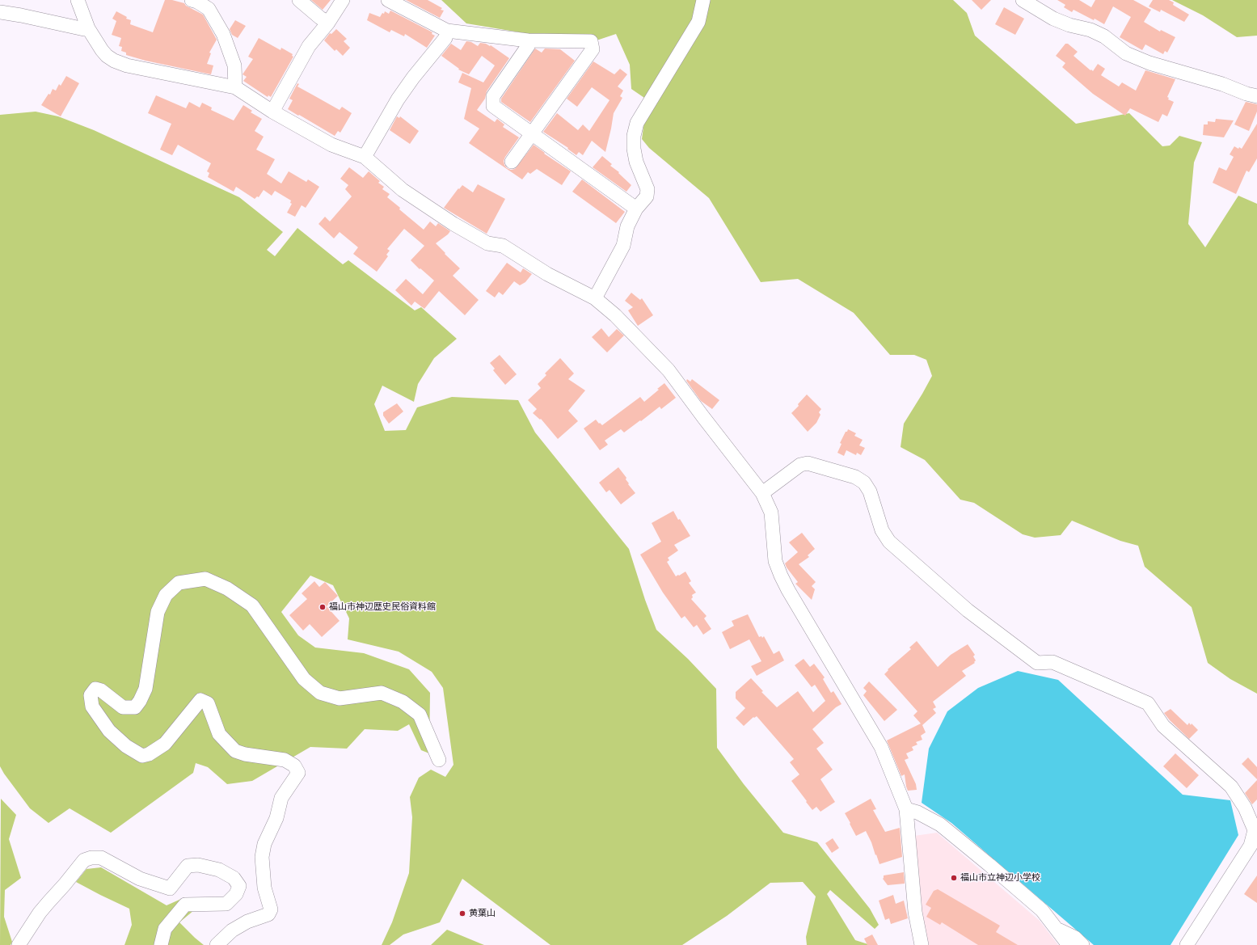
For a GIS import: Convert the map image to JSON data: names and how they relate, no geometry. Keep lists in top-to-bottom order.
{
  "places": ["福山市神辺歴史民俗資料館", "福山市立神辺小学校", "黄葉山"]
}
